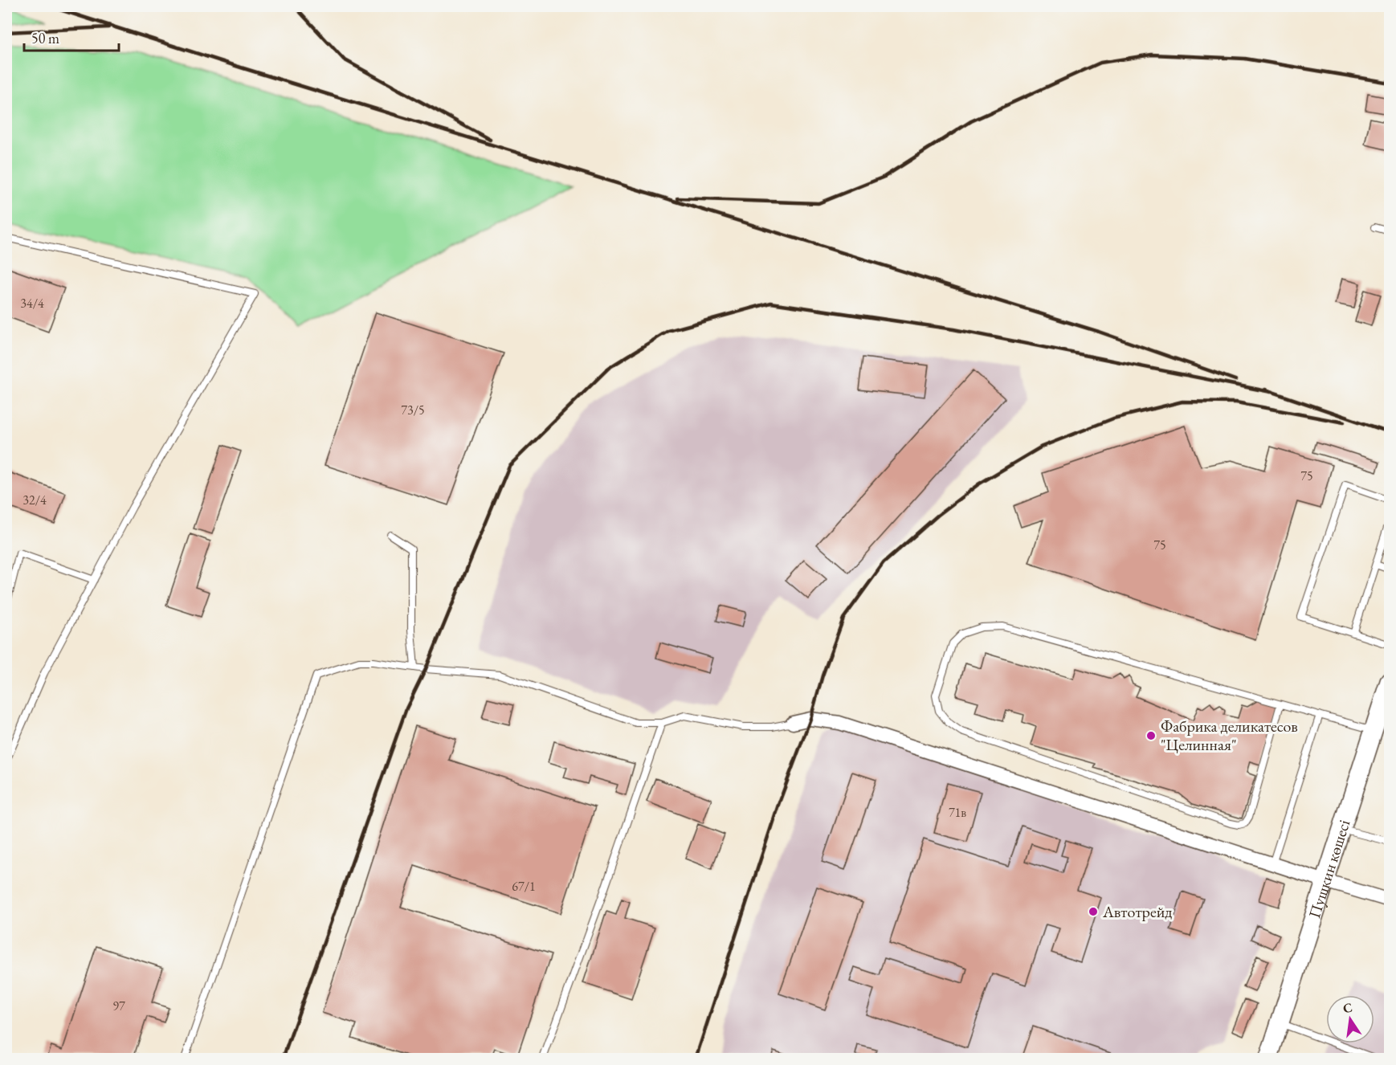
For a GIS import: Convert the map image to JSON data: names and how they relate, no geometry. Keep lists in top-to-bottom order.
{
  "streets": {
    "main road": ["Пушкин көшесі"]
  },
  "places": ["Фабрика деликатесов \"Целинная\"", "Автотрейд"],
  "house_numbers": [
    "34/4",
    "73/5",
    "75",
    "32/4",
    "75",
    "71в",
    "67/1",
    "97"
  ],
  "scale_bar": "50 m",
  "north": "top"
}
